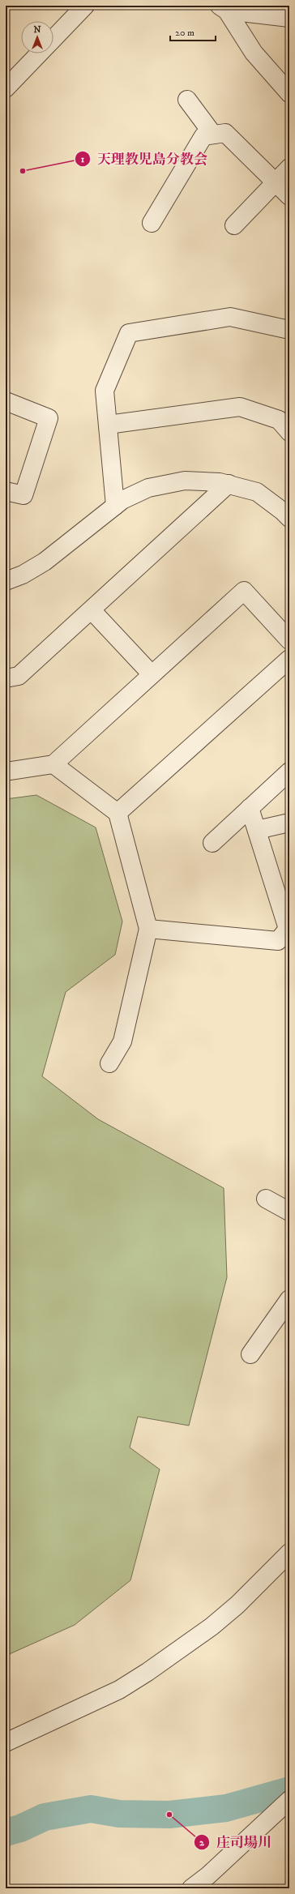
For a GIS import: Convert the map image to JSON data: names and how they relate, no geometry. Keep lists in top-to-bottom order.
{
  "places": ["天理教児島分教会", "庄司場川"],
  "scale_bar": "20 m",
  "north": "top"
}
